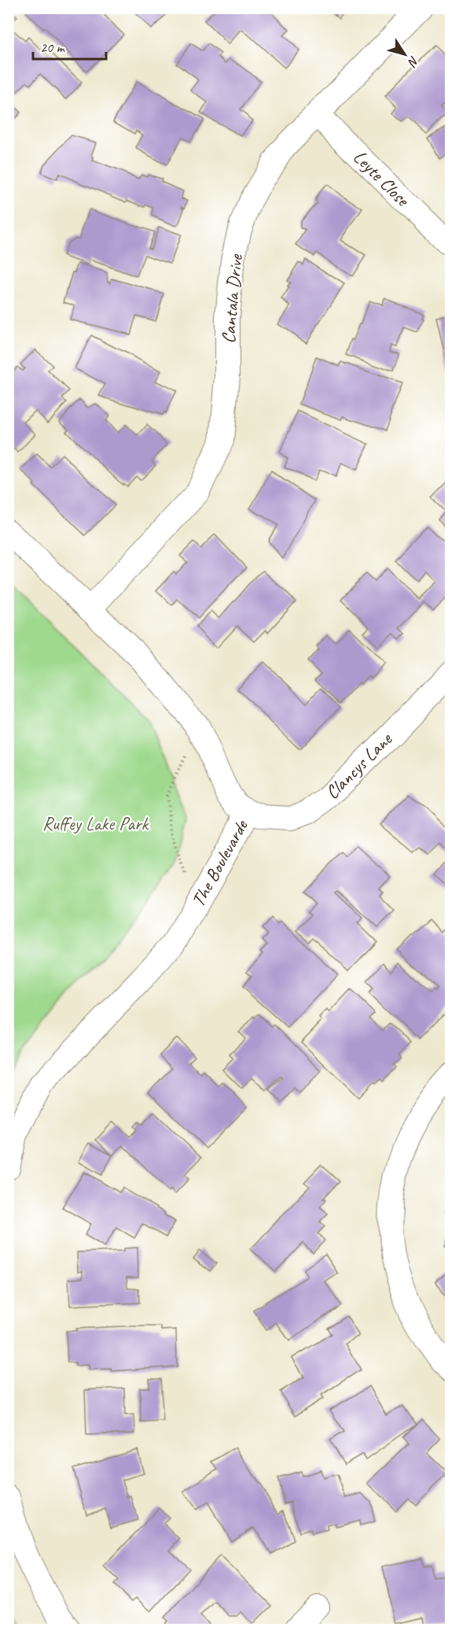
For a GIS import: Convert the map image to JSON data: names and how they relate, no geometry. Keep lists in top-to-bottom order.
{
  "streets": {
    "street": [
      "Leyte Close",
      "Cantala Drive",
      "Clancys Lane",
      "The Boulevarde"
    ]
  },
  "crossings": [
    ["Leyte Close", "Cantala Drive"],
    ["Cantala Drive", "The Boulevarde"],
    ["Clancys Lane", "The Boulevarde"]
  ],
  "parks": ["Ruffey Lake Park"],
  "scale_bar": "20 m",
  "north": "bottom right"
}
